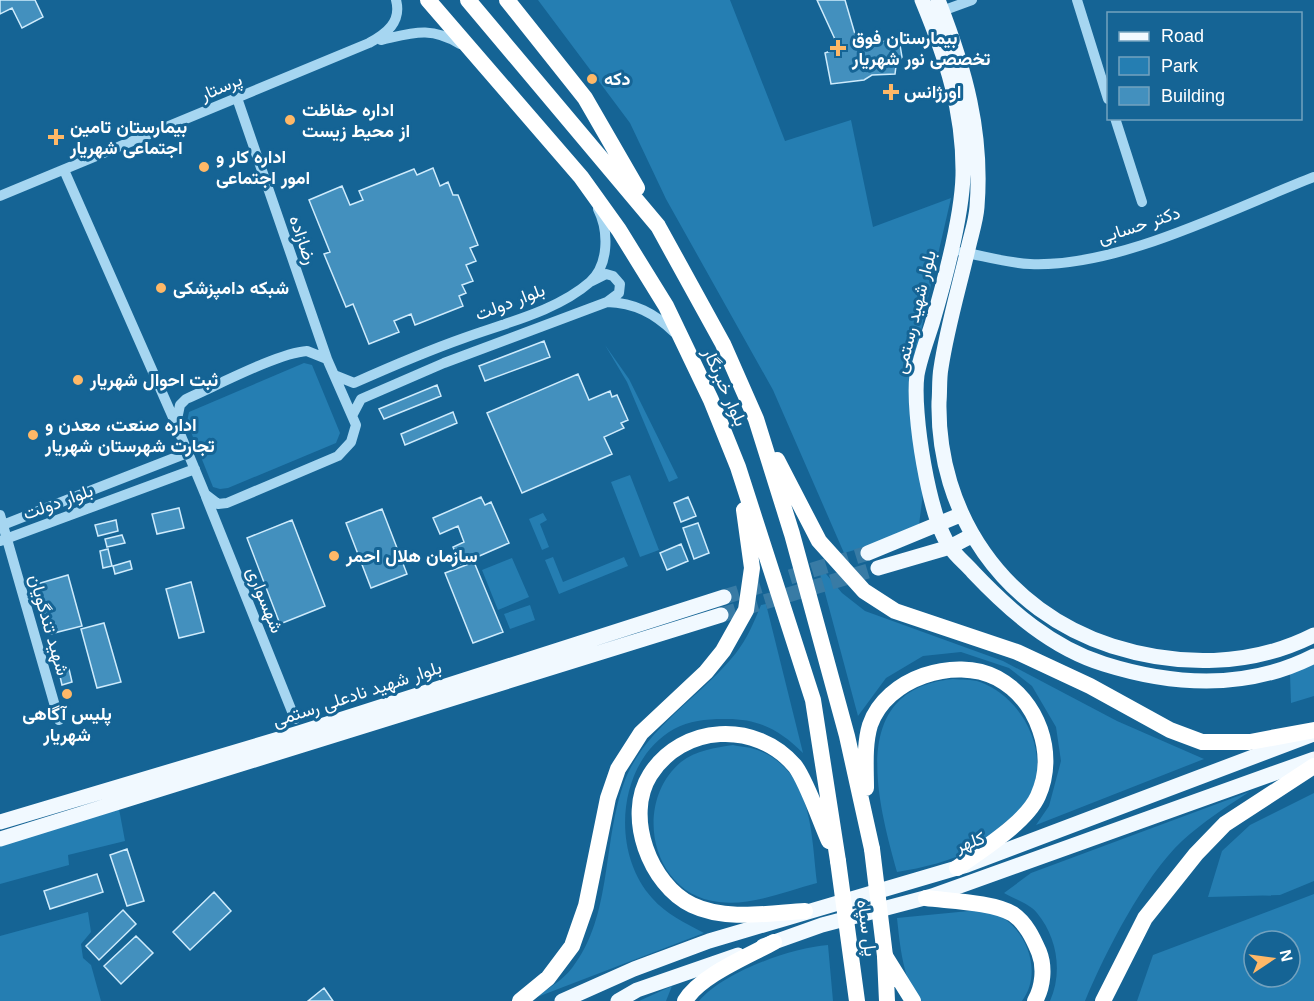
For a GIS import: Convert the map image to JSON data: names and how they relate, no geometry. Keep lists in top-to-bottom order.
{
  "streets": {
    "highway": ["بلوار خبرنگار", "پل سپاه"],
    "main road": ["بلوار شهید رستمی", "بلوار شهید نادعلی رستمی", "کلهر"],
    "street": [
      "پرستار",
      "دکتر حسابی",
      "رضازاده",
      "بلوار دولت",
      "شهسواری",
      "شهید تندگویان"
    ]
  },
  "crossings": [
    ["پرستار", "رضازاده"],
    ["پرستار", "شهسواری"],
    ["دکتر حسابی", "بلوار شهید رستمی"],
    ["رضازاده", "بلوار دولت"],
    ["بلوار دولت", "بلوار خبرنگار"],
    ["بلوار دولت", "شهسواری"],
    ["بلوار دولت", "شهید تندگویان"],
    ["بلوار خبرنگار", "پل سپاه"]
  ],
  "places": {
    "health": ["بیمارستان فوق تخصصی نور شهریار", "اورژانس", "بیمارستان تامین اجتماعی شهریار"],
    "other": [
      "دکه",
      "اداره حفاظت از محیط زیست",
      "اداره کار و امور اجتماعی",
      "شبکه دامپزشکی",
      "ثبت احوال شهریار",
      "اداره صنعت، معدن و تجارت شهرستان شهریار",
      "سازمان هلال احمر",
      "پلیس آگاهی شهریار"
    ]
  },
  "legend": ["Road", "Park", "Building"],
  "north": "right"
}
